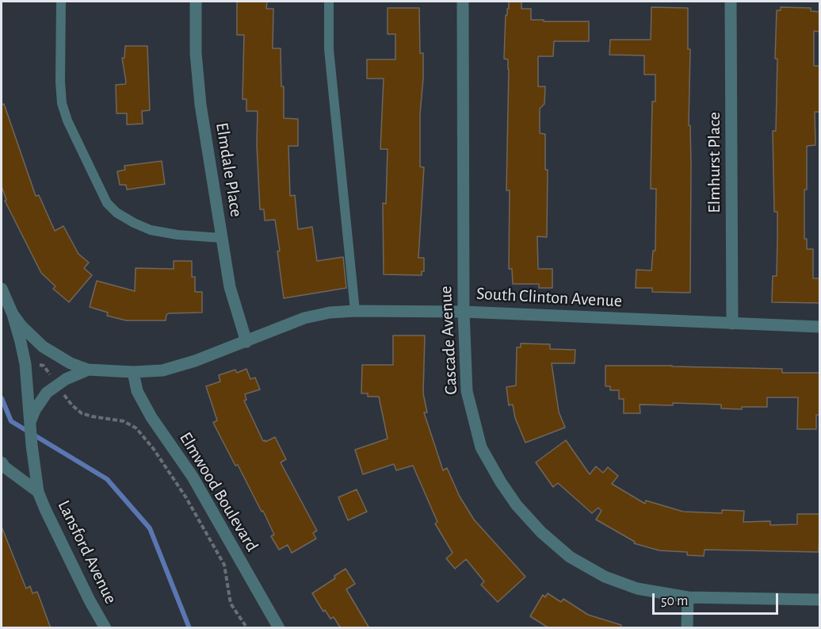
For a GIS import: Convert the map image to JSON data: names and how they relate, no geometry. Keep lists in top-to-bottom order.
{
  "streets": {
    "street": [
      "Elmhurst Place",
      "Elmdale Place",
      "South Clinton Avenue",
      "Cascade Avenue",
      "Elmwood Boulevard",
      "Lansford Avenue"
    ]
  },
  "crossings": [
    ["Elmhurst Place", "South Clinton Avenue"],
    ["Elmdale Place", "South Clinton Avenue"],
    ["South Clinton Avenue", "Cascade Avenue"],
    ["South Clinton Avenue", "Elmwood Boulevard"]
  ],
  "scale_bar": "50 m"
}
